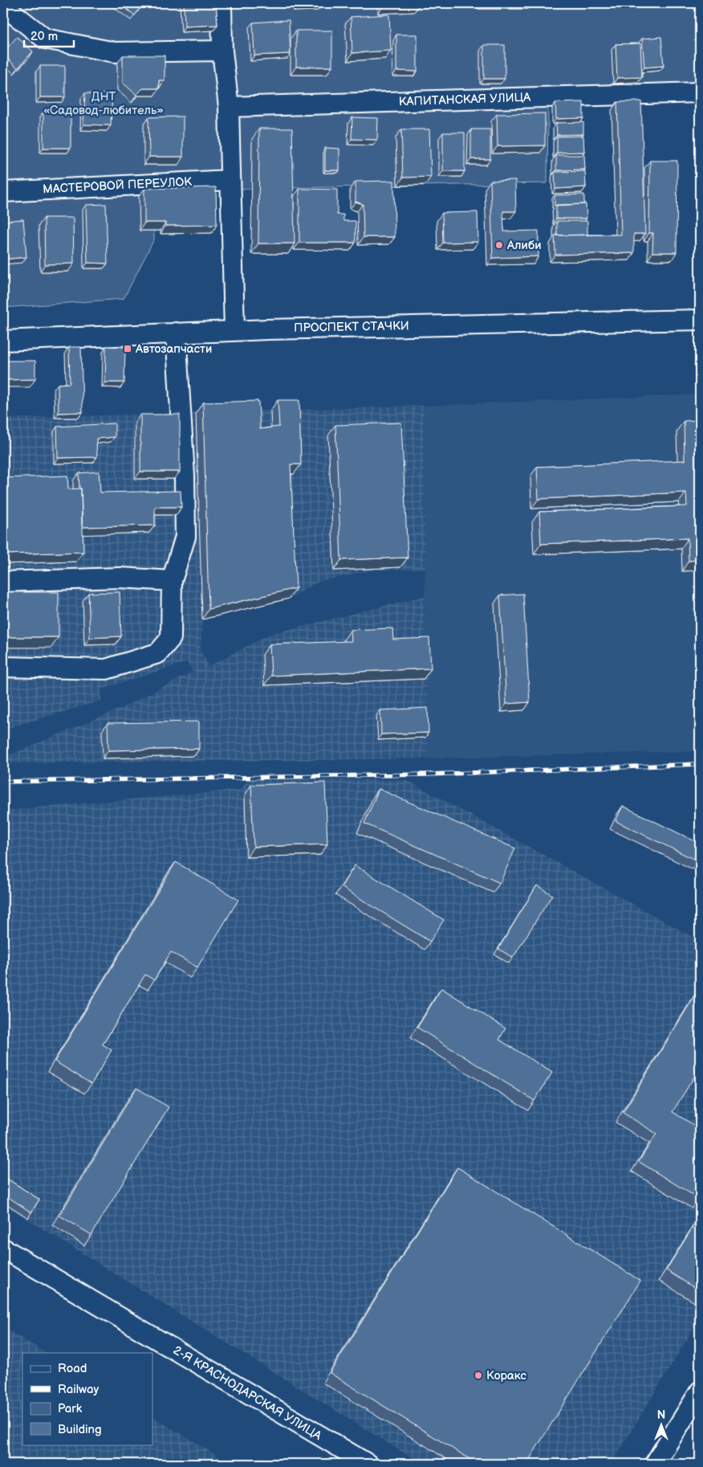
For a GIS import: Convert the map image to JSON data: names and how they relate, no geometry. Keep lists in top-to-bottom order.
{
  "streets": {
    "street": [
      "КАПИТАНСКАЯ УЛИЦА",
      "МАСТЕРОВОЙ ПЕРЕУЛОК",
      "ПРОСПЕКТ СТАЧКИ",
      "2-Я КРАСНОДАРСКАЯ УЛИЦА"
    ]
  },
  "parks": ["ДНТ «Садовод-любитель»"],
  "places": {
    "other": ["Алиби", "Коракс"],
    "transit": ["Автозапчасти"]
  },
  "legend": [
    "Road",
    "Railway",
    "Park",
    "Building"
  ],
  "scale_bar": "20 m",
  "north": "top"
}
